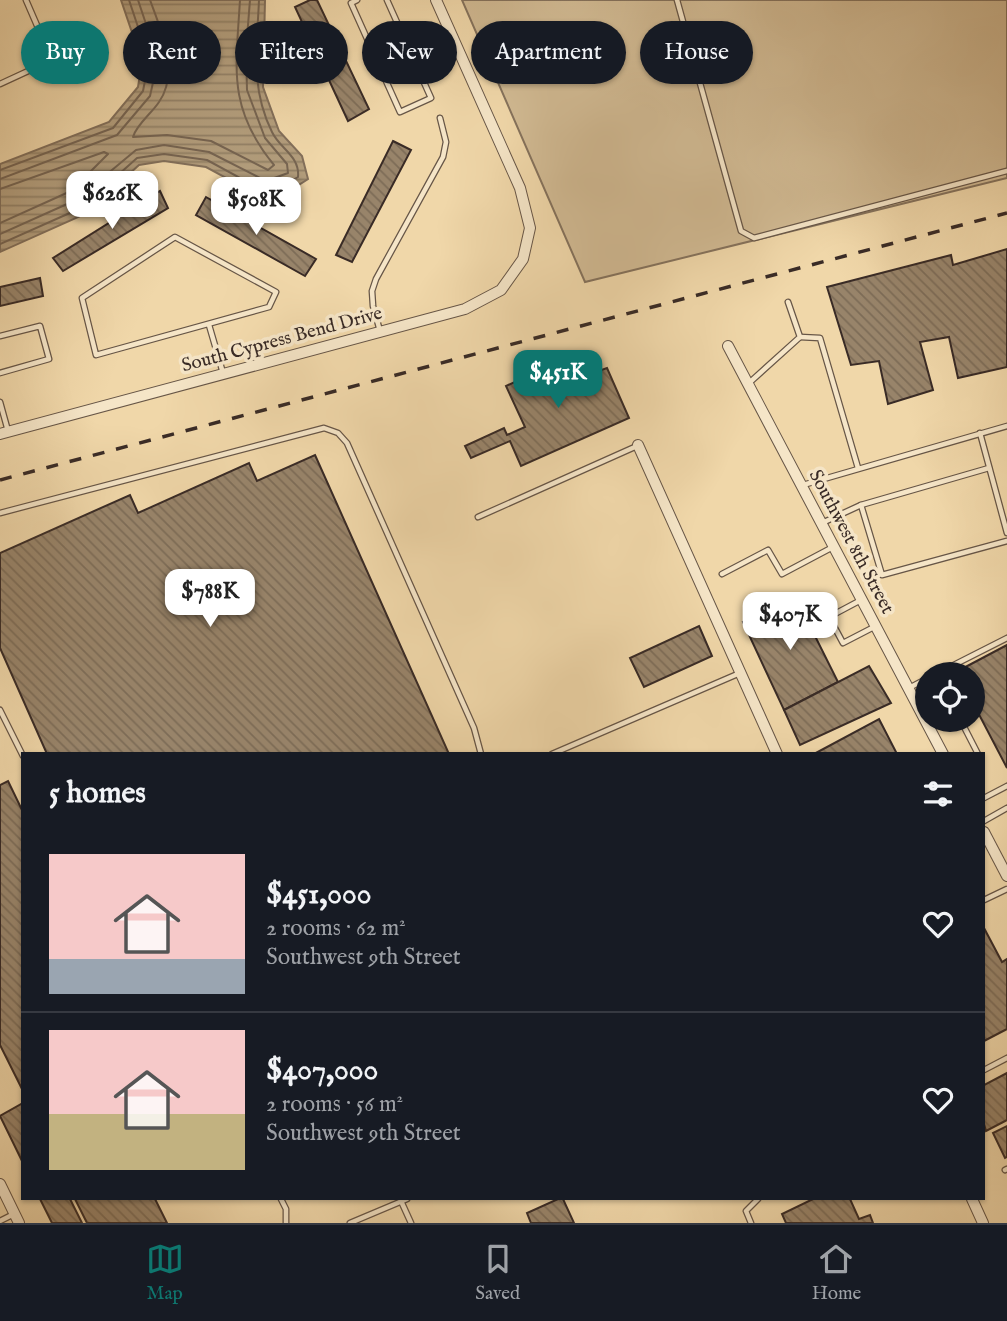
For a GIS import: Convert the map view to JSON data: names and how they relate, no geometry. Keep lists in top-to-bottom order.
{
  "streets": {
    "street": ["South Cypress Bend Drive", "Southwest 8th Street"]
  },
  "page": {
    "chip": [
      "Buy",
      "Rent",
      "Filters",
      "New",
      "Apartment",
      "House"
    ],
    "price": [
      "$626K",
      "$508K",
      "$451K",
      "$788K",
      "$407K"
    ],
    "heading": "5 homes",
    "list": [
      {
        "name": "$451,000",
        "note": "2 rooms · 62 m² · Southwest 9th Street"
      },
      {
        "name": "$407,000",
        "note": "2 rooms · 56 m² · Southwest 9th Street"
      }
    ],
    "tabs": ["Map", "Saved", "Home"]
  }
}
